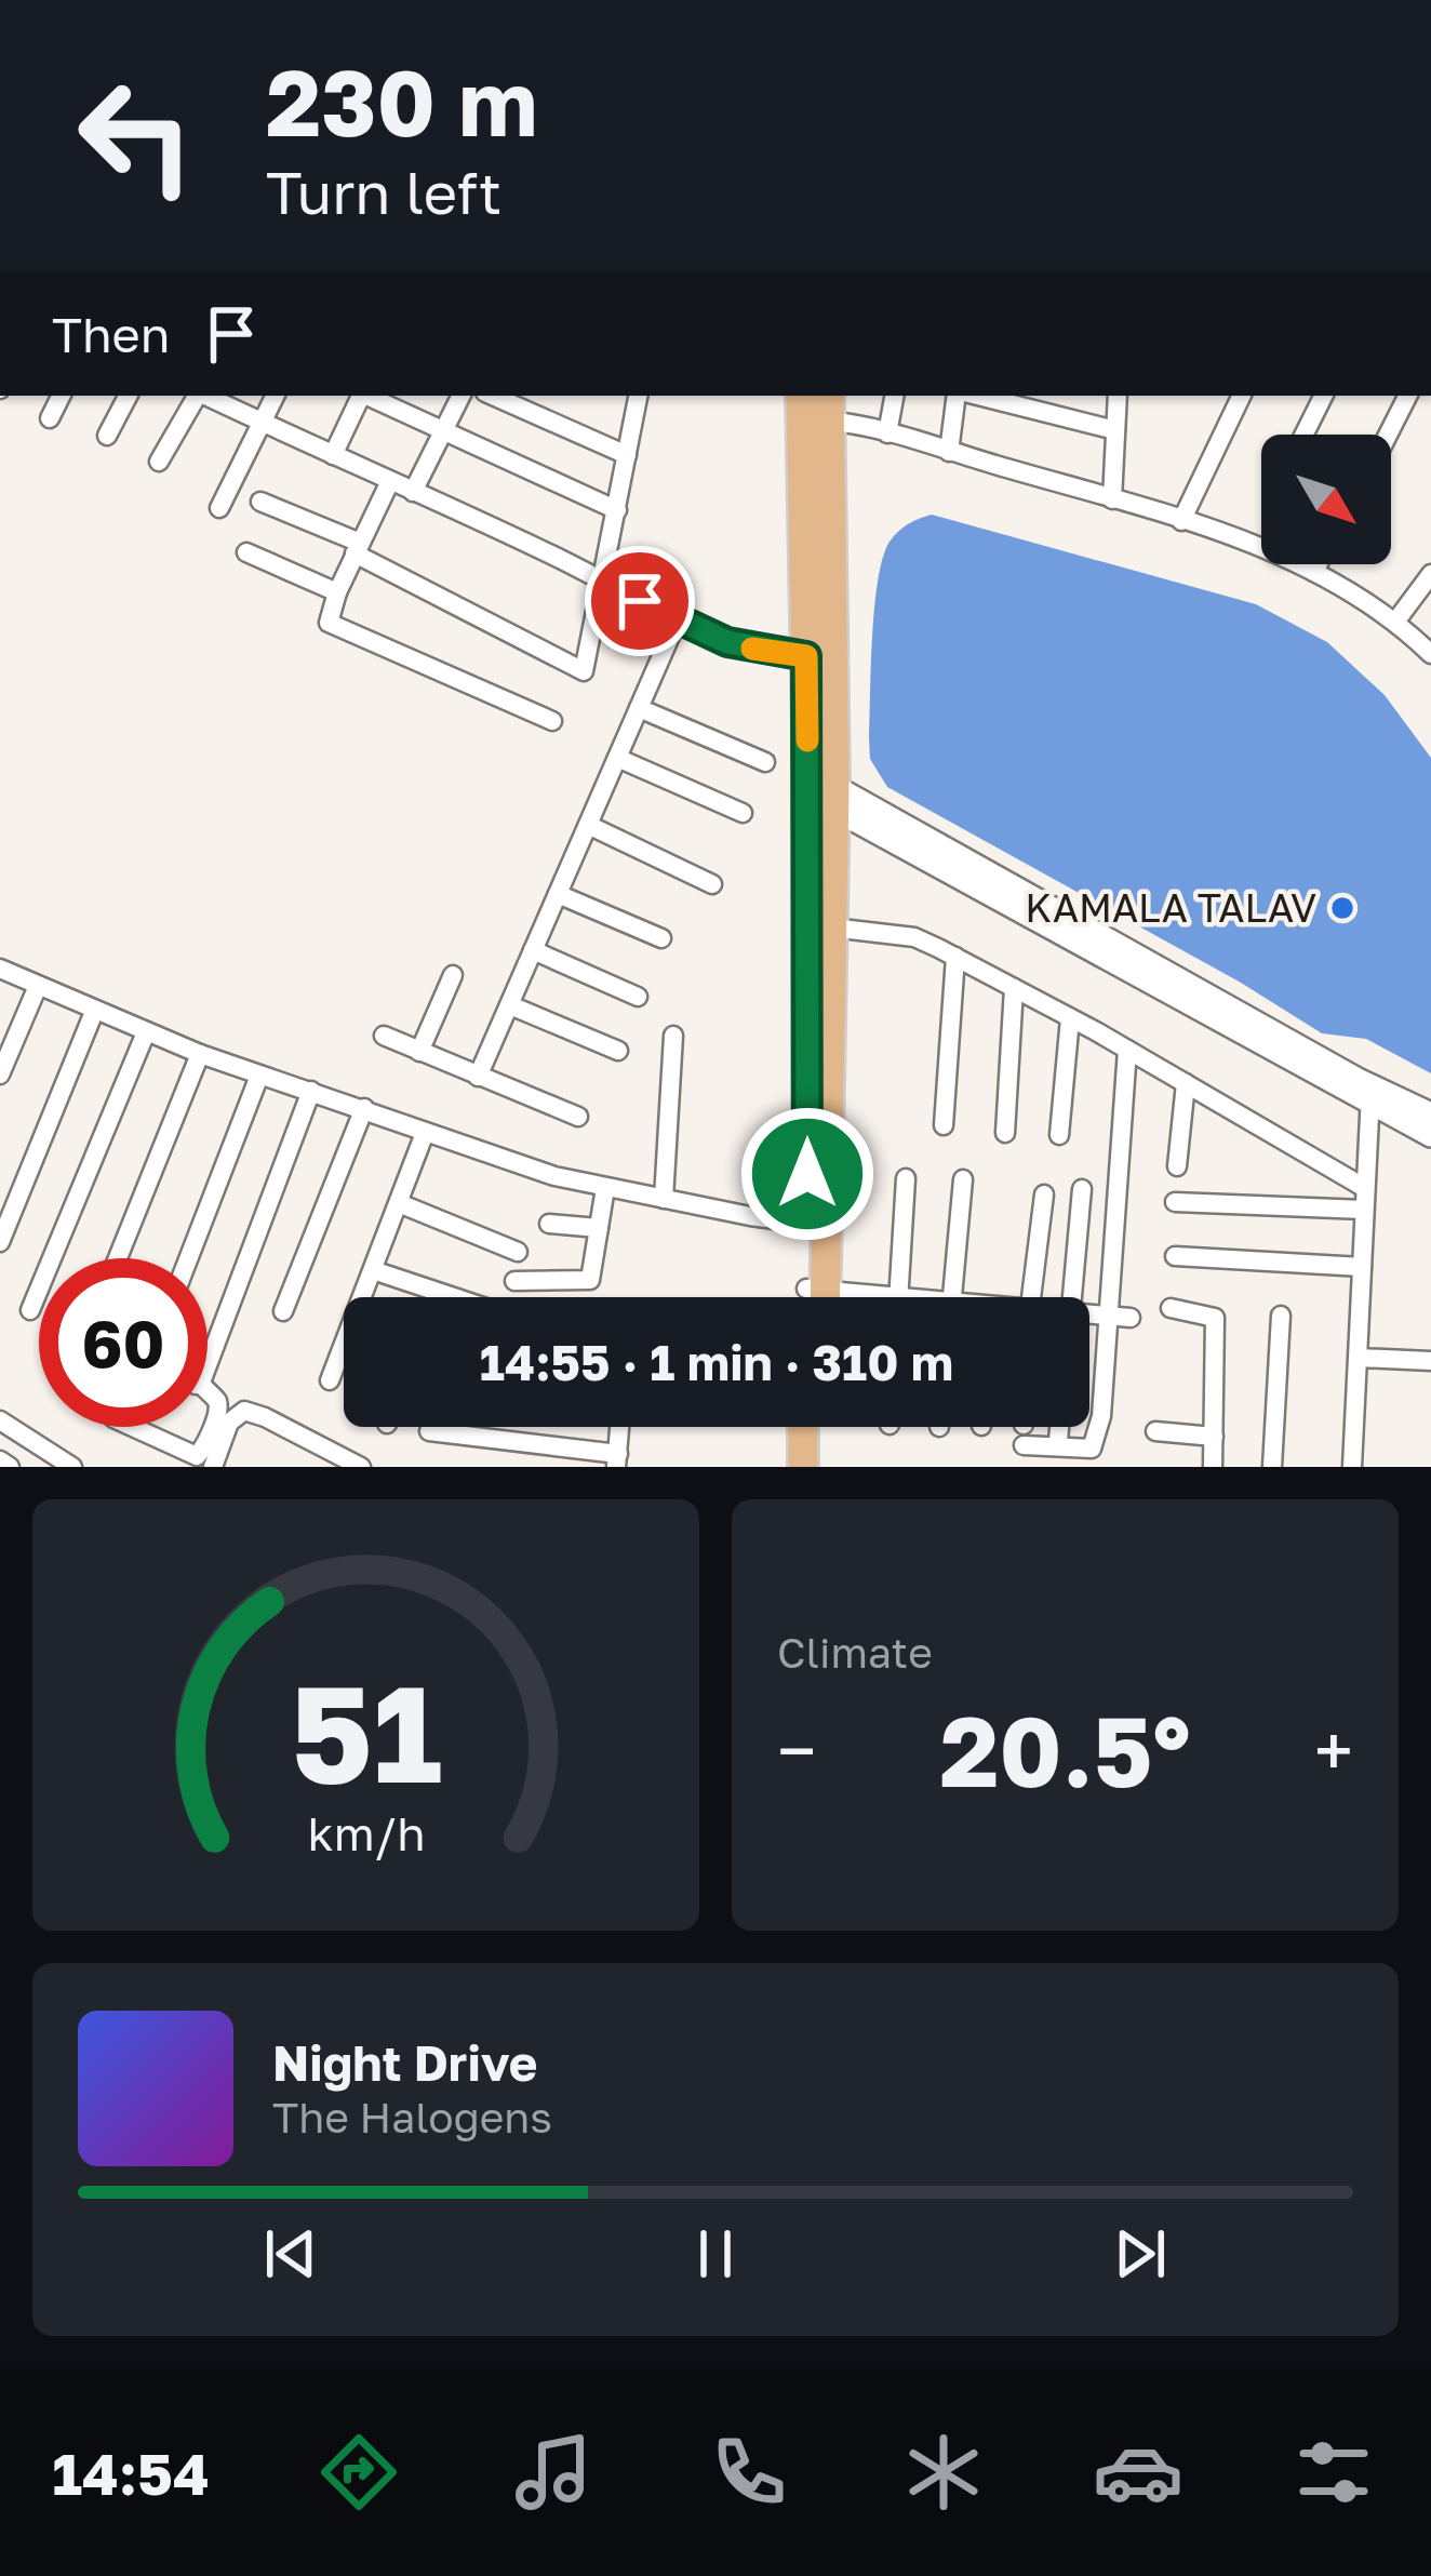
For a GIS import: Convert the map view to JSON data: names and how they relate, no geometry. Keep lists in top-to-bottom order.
{
  "places": ["KAMALA TALAV"],
  "north": "bottom right",
  "page": {
    "turn": ["230 m", "Turn left"],
    "then": "Then",
    "limit": "60",
    "trip": "14:55 · 1 min · 310 m",
    "tile": "Climate",
    "heat": ["−", "20.5°", "+"],
    "song": ["Night Drive", "The Halogens"],
    "tabs": "14:54",
    "gauge": ["51", "km/h"]
  }
}
